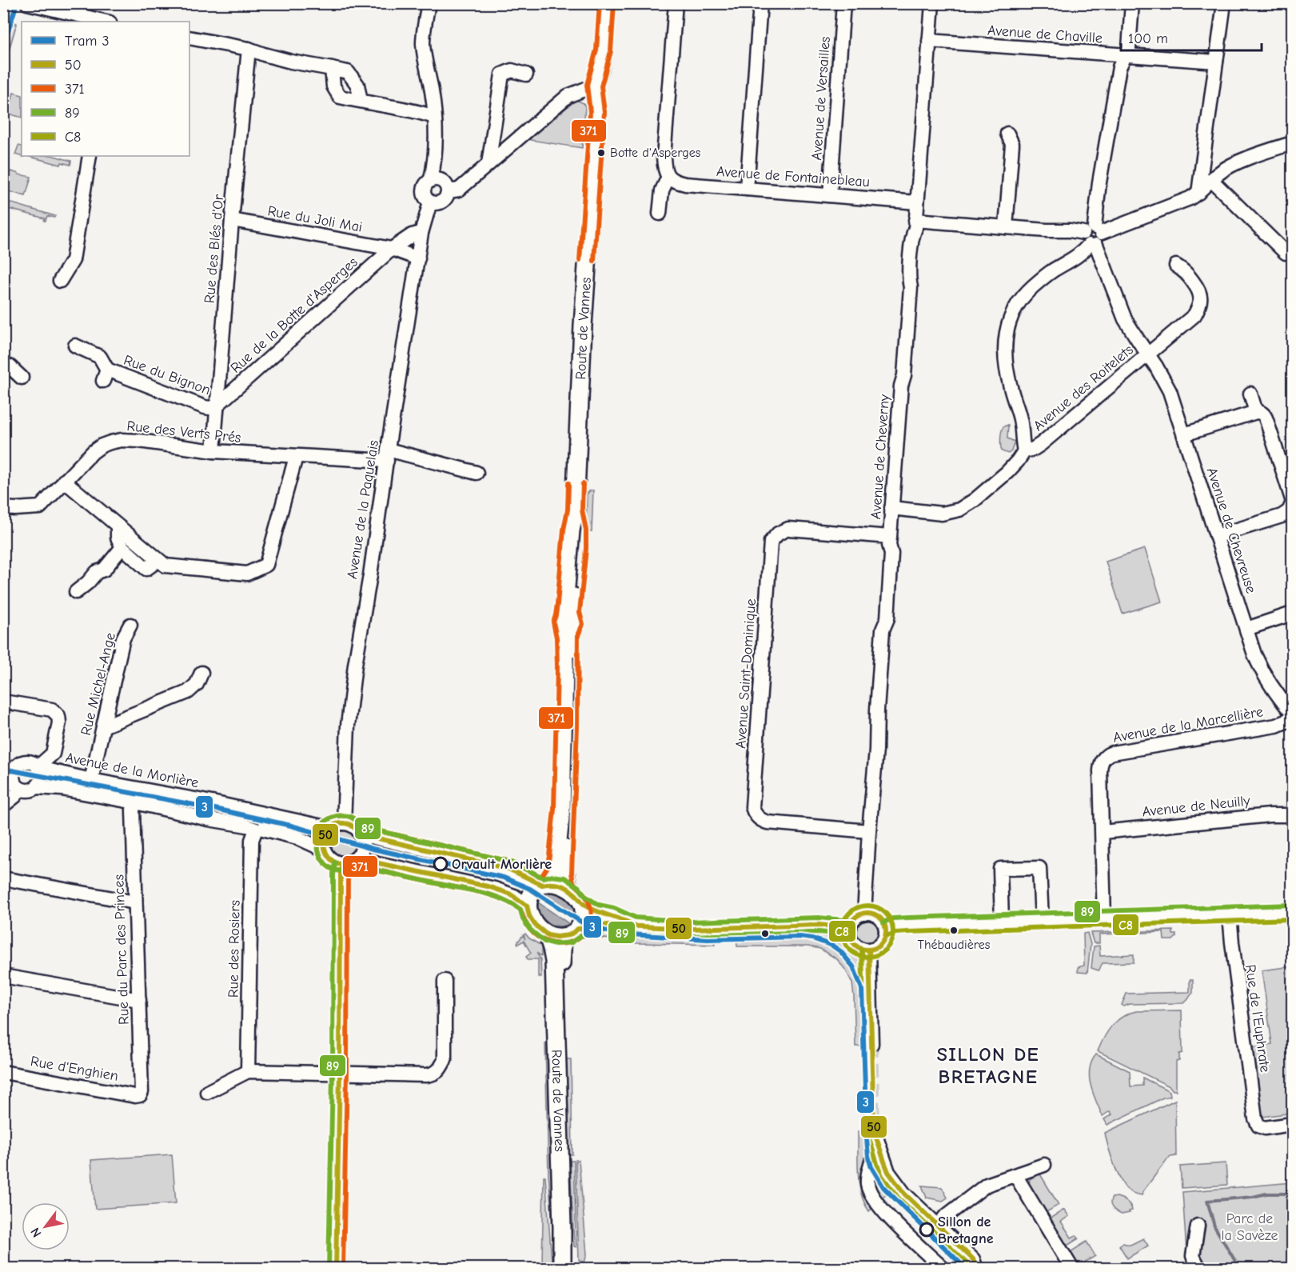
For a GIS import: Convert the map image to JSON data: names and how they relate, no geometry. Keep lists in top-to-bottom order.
{
  "streets": {
    "main road": ["Route de Vannes"],
    "street": [
      "Avenue de Chaville",
      "Avenue de Versailles",
      "Avenue de Fontainebleau",
      "Rue du Joli Mai",
      "Rue des Blés d'Or",
      "Rue de la Botte d'Asperges",
      "Rue du Bignon",
      "Avenue des Roitelets",
      "Rue des Verts Prés",
      "Avenue de Cheverny",
      "Avenue de la Paquelais",
      "Avenue de Chevreuse",
      "Avenue Saint-Dominique",
      "Rue Michel-Ange",
      "Avenue de la Marcellière",
      "Avenue de la Morlière",
      "Avenue de Neuilly",
      "Rue des Rosiers",
      "Rue du Parc des Princes",
      "Rue de l'Euphrate",
      "Rue d'Enghien"
    ]
  },
  "crossings": [
    ["Avenue de Chaville", "Avenue de Cheverny"],
    ["Avenue de Versailles", "Avenue de Fontainebleau"],
    ["Avenue de Fontainebleau", "Avenue de Cheverny"],
    ["Rue du Joli Mai", "Rue des Blés d'Or"],
    ["Rue du Joli Mai", "Rue de la Botte d'Asperges"],
    ["Rue des Blés d'Or", "Rue de la Botte d'Asperges"],
    ["Rue des Blés d'Or", "Rue du Bignon"],
    ["Rue des Blés d'Or", "Rue des Verts Prés"],
    ["Rue de la Botte d'Asperges", "Rue du Bignon"],
    ["Rue de la Botte d'Asperges", "Avenue de la Paquelais"],
    ["Avenue des Roitelets", "Avenue de Cheverny"],
    ["Avenue des Roitelets", "Avenue de Chevreuse"],
    ["Rue des Verts Prés", "Avenue de la Paquelais"],
    ["Avenue de Cheverny", "Avenue Saint-Dominique"],
    ["Avenue de la Paquelais", "Avenue de la Morlière"],
    ["Avenue de Chevreuse", "Avenue de la Marcellière"],
    ["Rue Michel-Ange", "Avenue de la Morlière"],
    ["Avenue de la Marcellière", "Avenue de Neuilly"],
    ["Rue du Parc des Princes", "Rue d'Enghien"]
  ],
  "districts": ["SILLON DE BRETAGNE"],
  "parks": ["Parc de la Savèze"],
  "places": [
    "Botte d'Asperges",
    "Orvault Morlière",
    "Thébaudières",
    "Sillon de Bretagne"
  ],
  "lines": [
    "tram line 3",
    "transit line 371",
    "transit line 89",
    "transit line 50",
    "transit line C8"
  ],
  "legend": [
    "Tram 3",
    "50",
    "371",
    "89",
    "C8"
  ],
  "scale_bar": "100 m",
  "north": "bottom left"
}
